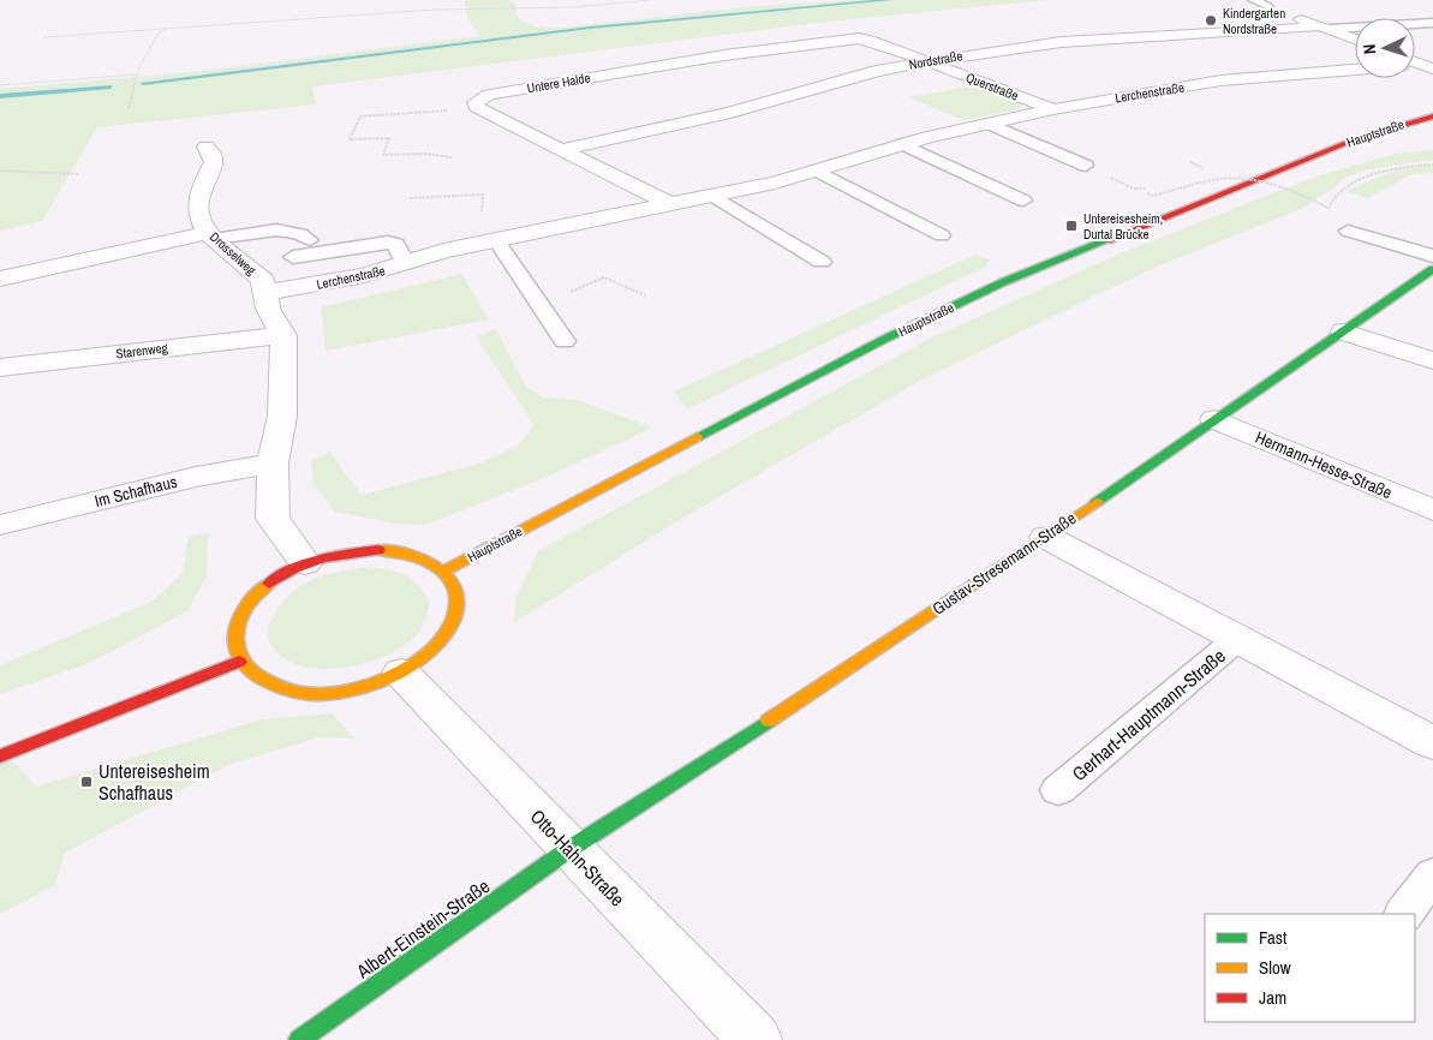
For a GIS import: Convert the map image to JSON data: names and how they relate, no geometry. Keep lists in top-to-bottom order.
{
  "streets": {
    "main road": ["Hauptstraße", "Gustav-Stresemann-Straße", "Albert-Einstein-Straße"],
    "street": [
      "Nordstraße",
      "Untere Halde",
      "Querstraße",
      "Lerchenstraße",
      "Drosselweg",
      "Starenweg",
      "Hermann-Hesse-Straße",
      "Im Schafhaus",
      "Gerhart-Hauptmann-Straße",
      "Otto-Hahn-Straße"
    ]
  },
  "crossings": [
    ["Nordstraße", "Querstraße"],
    ["Untere Halde", "Querstraße"],
    ["Querstraße", "Lerchenstraße"],
    ["Lerchenstraße", "Drosselweg"],
    ["Hauptstraße", "Otto-Hahn-Straße"],
    ["Hermann-Hesse-Straße", "Gustav-Stresemann-Straße"],
    ["Gustav-Stresemann-Straße", "Gerhart-Hauptmann-Straße"],
    ["Gustav-Stresemann-Straße", "Otto-Hahn-Straße"],
    ["Gustav-Stresemann-Straße", "Albert-Einstein-Straße"],
    ["Otto-Hahn-Straße", "Albert-Einstein-Straße"]
  ],
  "places": {
    "other": ["Kindergarten Nordstraße"],
    "transit": ["Untereisesheim, Durtal Brücke", "Untereisesheim Schafhaus"]
  },
  "legend": ["Fast", "Slow", "Jam"],
  "north": "left"
}
